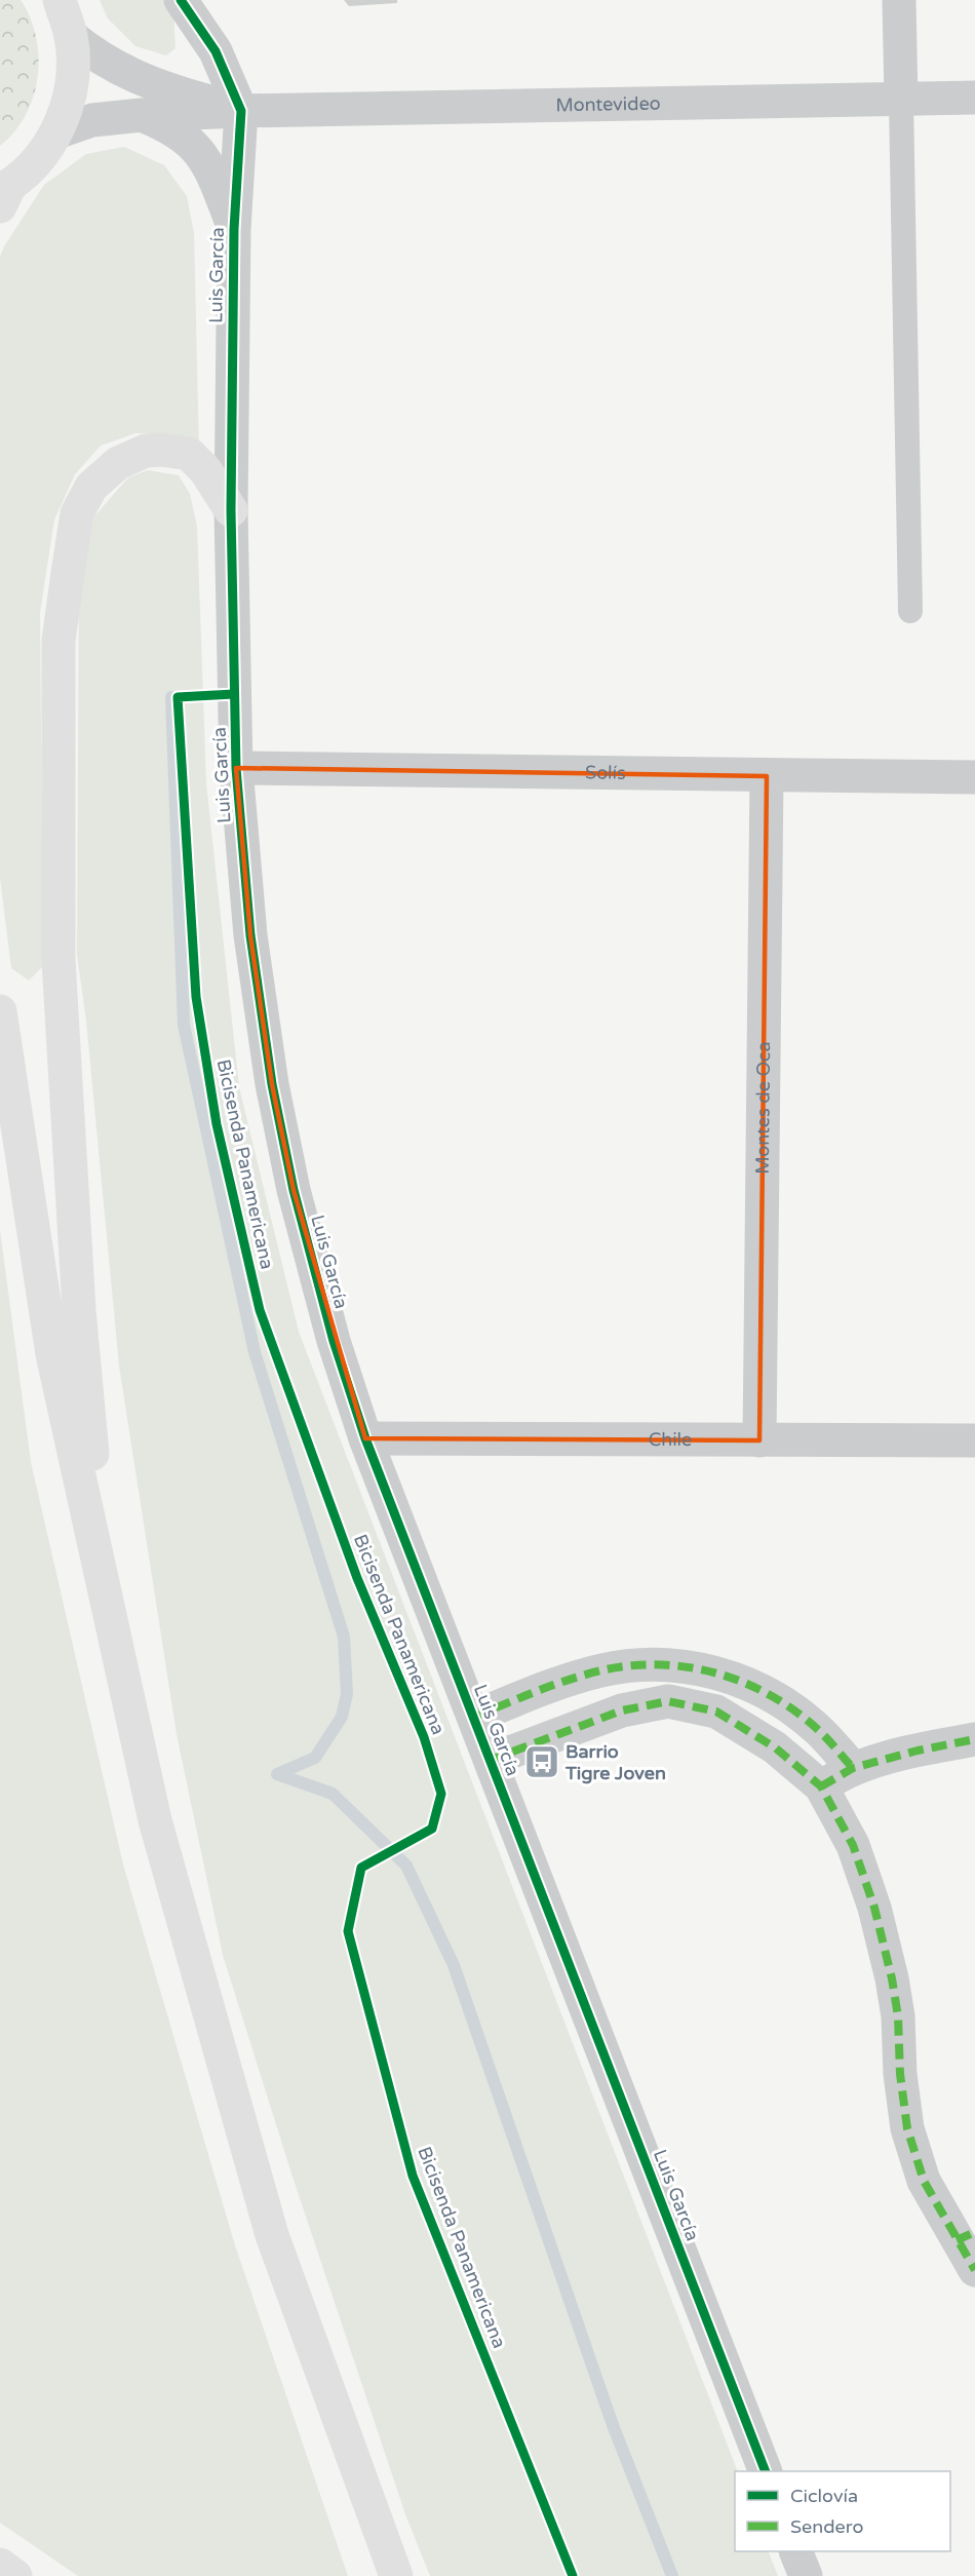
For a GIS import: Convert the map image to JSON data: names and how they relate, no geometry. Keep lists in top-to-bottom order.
{
  "streets": {
    "street": [
      "Montevideo",
      "Luis García",
      "Solís",
      "Montes de Oca",
      "Chile"
    ],
    "cycle path": ["Bicisenda Panamericana"]
  },
  "crossings": [
    ["Montevideo", "Luis García"],
    ["Luis García", "Solís"],
    ["Luis García", "Chile"],
    ["Solís", "Montes de Oca"],
    ["Montes de Oca", "Chile"]
  ],
  "places": {
    "bus stop": ["Barrio Tigre Joven"]
  },
  "legend": ["Ciclovía", "Sendero"]
}
